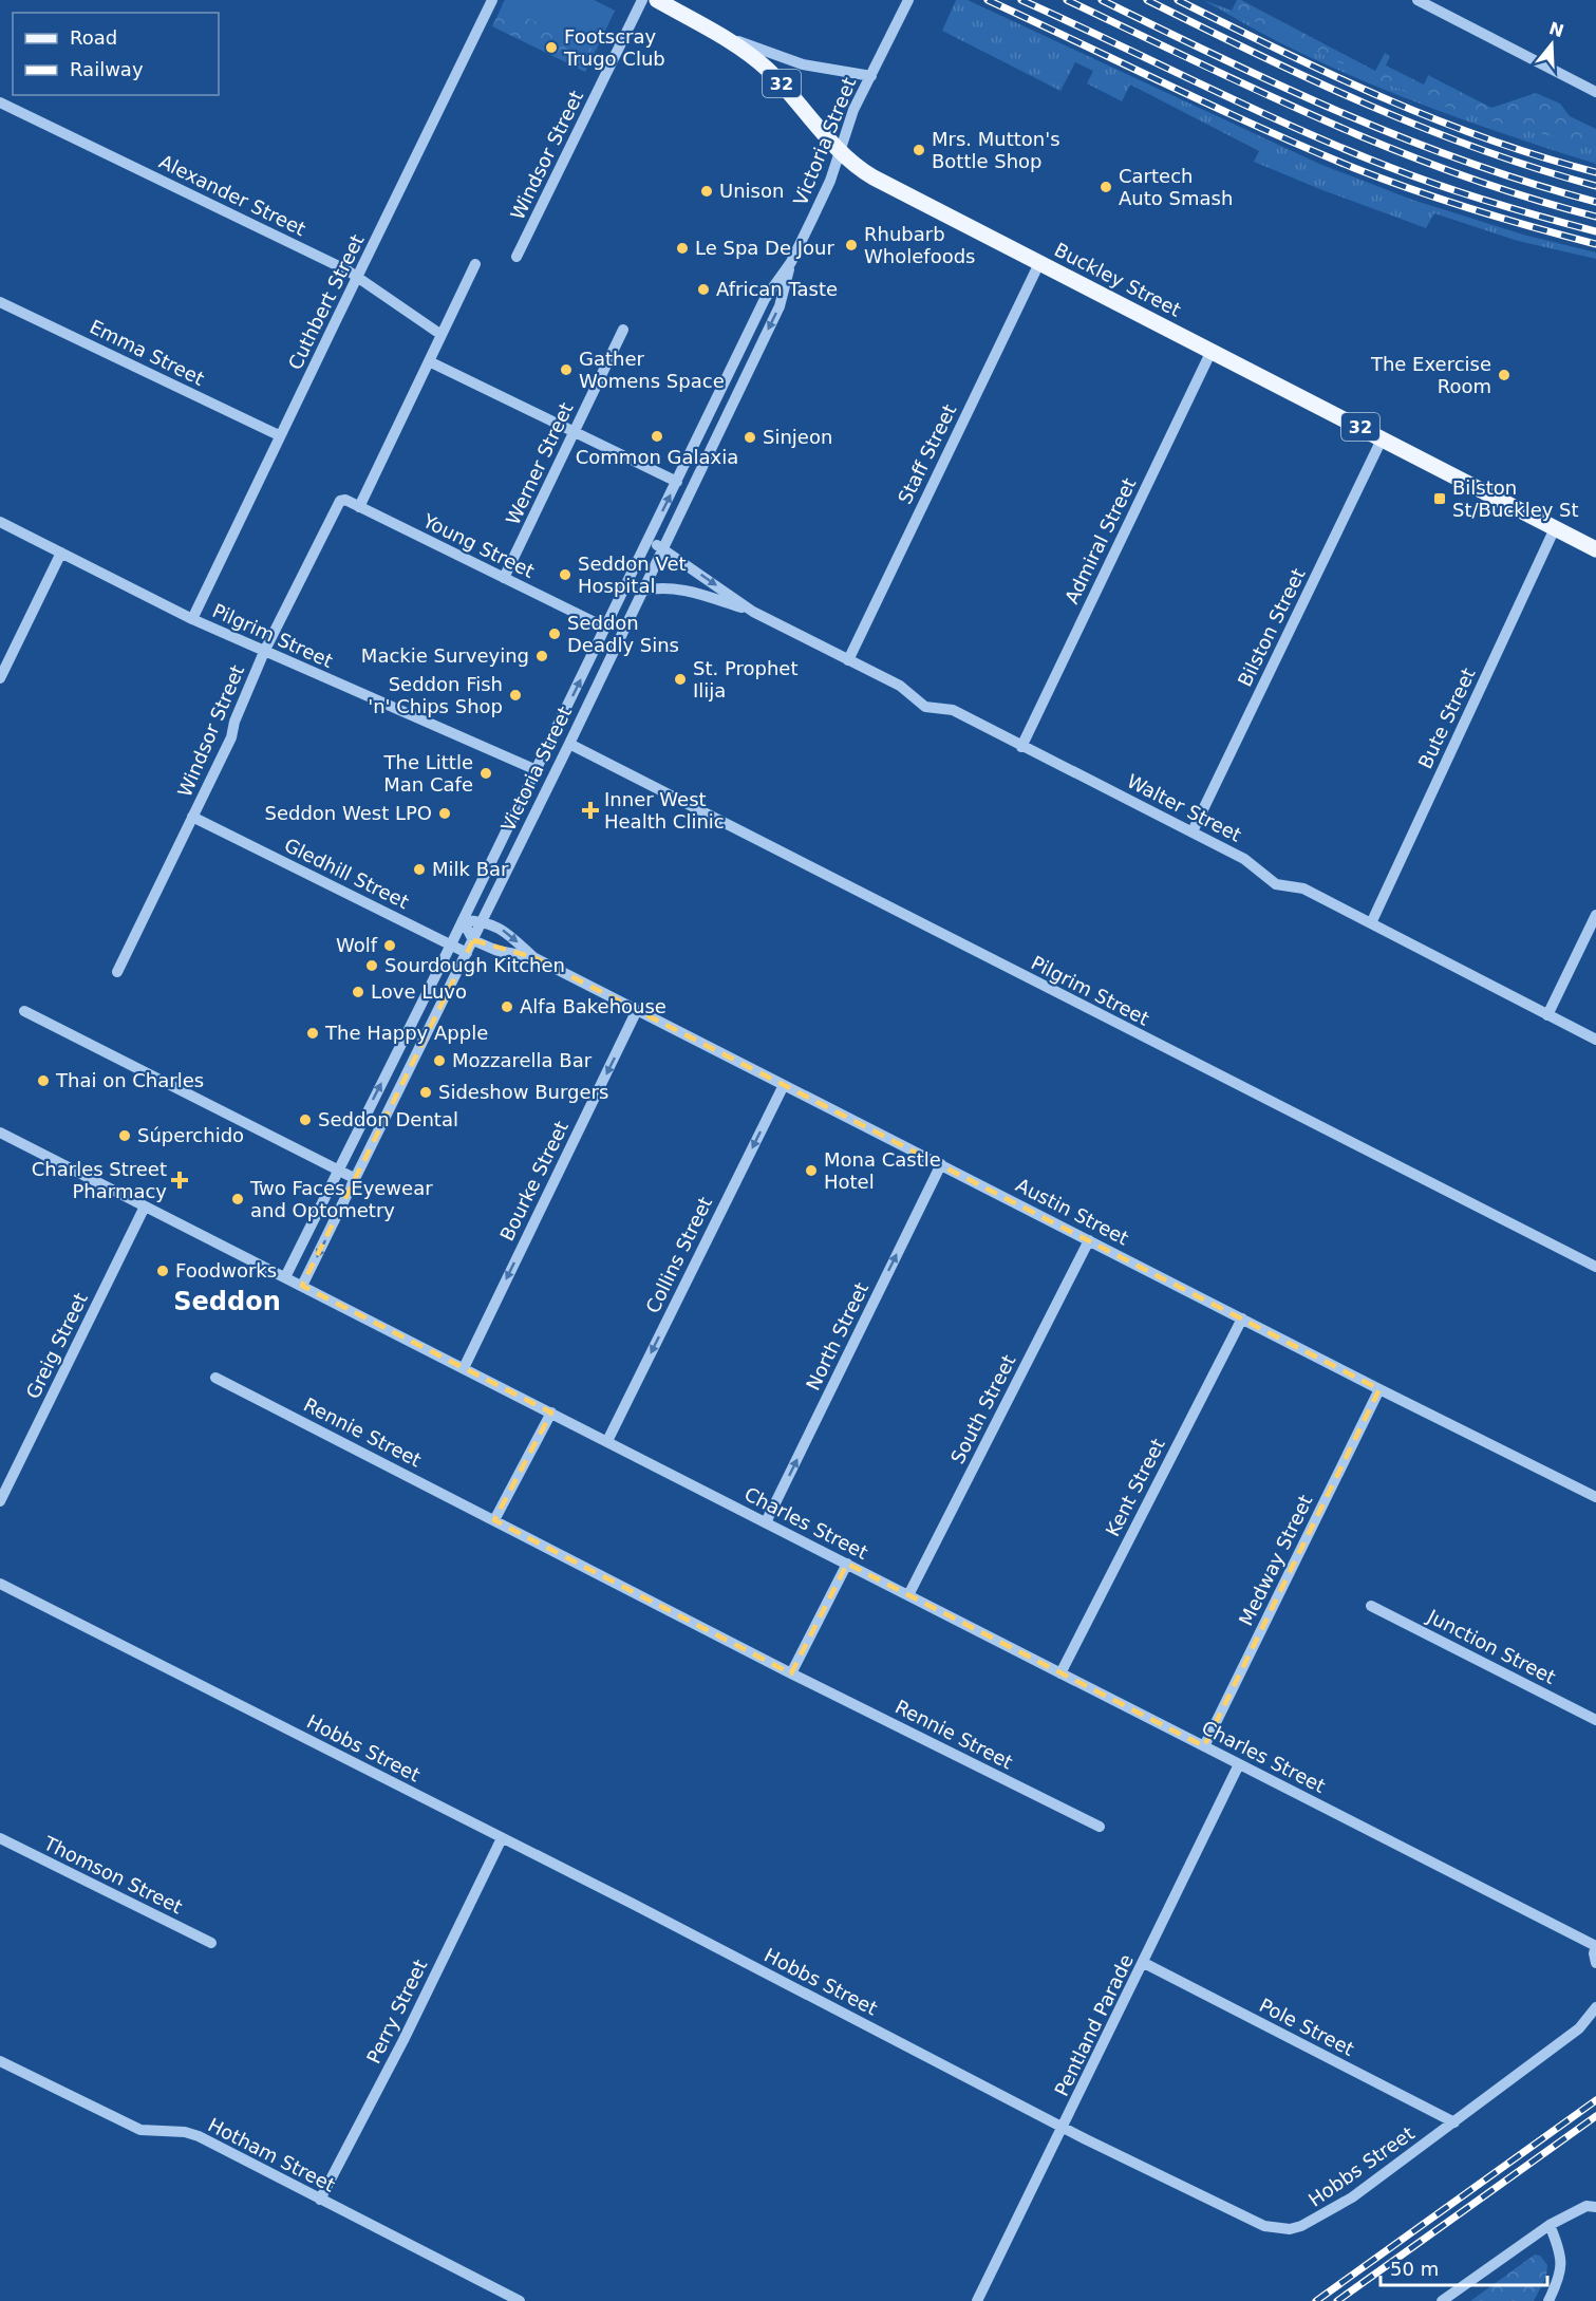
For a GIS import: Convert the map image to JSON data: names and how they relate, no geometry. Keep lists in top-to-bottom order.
{
  "streets": {
    "main road": ["32", "Buckley Street"],
    "street": [
      "Victoria Street",
      "Windsor Street",
      "Alexander Street",
      "Cuthbert Street",
      "Emma Street",
      "Staff Street",
      "Werner Street",
      "Admiral Street",
      "Young Street",
      "Bilston Street",
      "Pilgrim Street",
      "Bute Street",
      "Walter Street",
      "Gledhill Street",
      "Bourke Street",
      "Austin Street",
      "Collins Street",
      "North Street",
      "Greig Street",
      "South Street",
      "Rennie Street",
      "Kent Street",
      "Charles Street",
      "Medway Street",
      "Junction Street",
      "Hobbs Street",
      "Thomson Street",
      "Perry Street",
      "Pentland Parade",
      "Pole Street",
      "Hotham Street"
    ]
  },
  "crossings": [
    ["Victoria Street", "Buckley Street"],
    ["Victoria Street", "Young Street"],
    ["Victoria Street", "Pilgrim Street"],
    ["Victoria Street", "Walter Street"],
    ["Victoria Street", "Gledhill Street"],
    ["Victoria Street", "Austin Street"],
    ["Victoria Street", "Charles Street"],
    ["Windsor Street", "Young Street"],
    ["Windsor Street", "Pilgrim Street"],
    ["Windsor Street", "Gledhill Street"],
    ["Alexander Street", "Cuthbert Street"],
    ["Buckley Street", "Staff Street"],
    ["Buckley Street", "Admiral Street"],
    ["Buckley Street", "Bilston Street"],
    ["Buckley Street", "Bute Street"],
    ["Cuthbert Street", "Emma Street"],
    ["Cuthbert Street", "Pilgrim Street"],
    ["Staff Street", "Walter Street"],
    ["Werner Street", "Young Street"],
    ["Admiral Street", "Walter Street"],
    ["Bilston Street", "Walter Street"],
    ["Bute Street", "Walter Street"],
    ["Bourke Street", "Austin Street"],
    ["Bourke Street", "Charles Street"],
    ["Austin Street", "Collins Street"],
    ["Austin Street", "North Street"],
    ["Austin Street", "South Street"],
    ["Austin Street", "Kent Street"],
    ["Austin Street", "Medway Street"],
    ["Collins Street", "Charles Street"],
    ["North Street", "Charles Street"],
    ["Greig Street", "Charles Street"],
    ["South Street", "Charles Street"],
    ["Kent Street", "Charles Street"],
    ["Charles Street", "Medway Street"],
    ["Charles Street", "Pentland Parade"],
    ["Hobbs Street", "Perry Street"],
    ["Hobbs Street", "Pentland Parade"],
    ["Hobbs Street", "Pole Street"],
    ["Perry Street", "Hotham Street"],
    ["Pentland Parade", "Pole Street"]
  ],
  "one_way": ["Bourke Street", "Collins Street", "North Street"],
  "districts": ["Seddon"],
  "places": {
    "other": [
      "Footscray Trugo Club",
      "Mrs. Mutton's Bottle Shop",
      "Cartech Auto Smash",
      "Unison",
      "Rhubarb Wholefoods",
      "Le Spa De Jour",
      "African Taste",
      "Gather Womens Space",
      "The Exercise Room",
      "Common Galaxia",
      "Sinjeon",
      "Seddon Vet Hospital",
      "Seddon Deadly Sins",
      "Mackie Surveying",
      "St. Prophet Ilija",
      "Seddon Fish 'n' Chips Shop",
      "The Little Man Cafe",
      "Seddon West LPO",
      "Milk Bar",
      "Wolf",
      "Sourdough Kitchen",
      "Love Luvo",
      "Alfa Bakehouse",
      "The Happy Apple",
      "Mozzarella Bar",
      "Thai on Charles",
      "Sideshow Burgers",
      "Seddon Dental",
      "Súperchido",
      "Mona Castle Hotel",
      "Two Faces Eyewear and Optometry",
      "Foodworks"
    ],
    "transit": ["Bilston St/Buckley St"],
    "health": ["Inner West Health Clinic", "Charles Street Pharmacy"]
  },
  "legend": ["Road", "Railway"],
  "scale_bar": "50 m",
  "north": "top"
}
